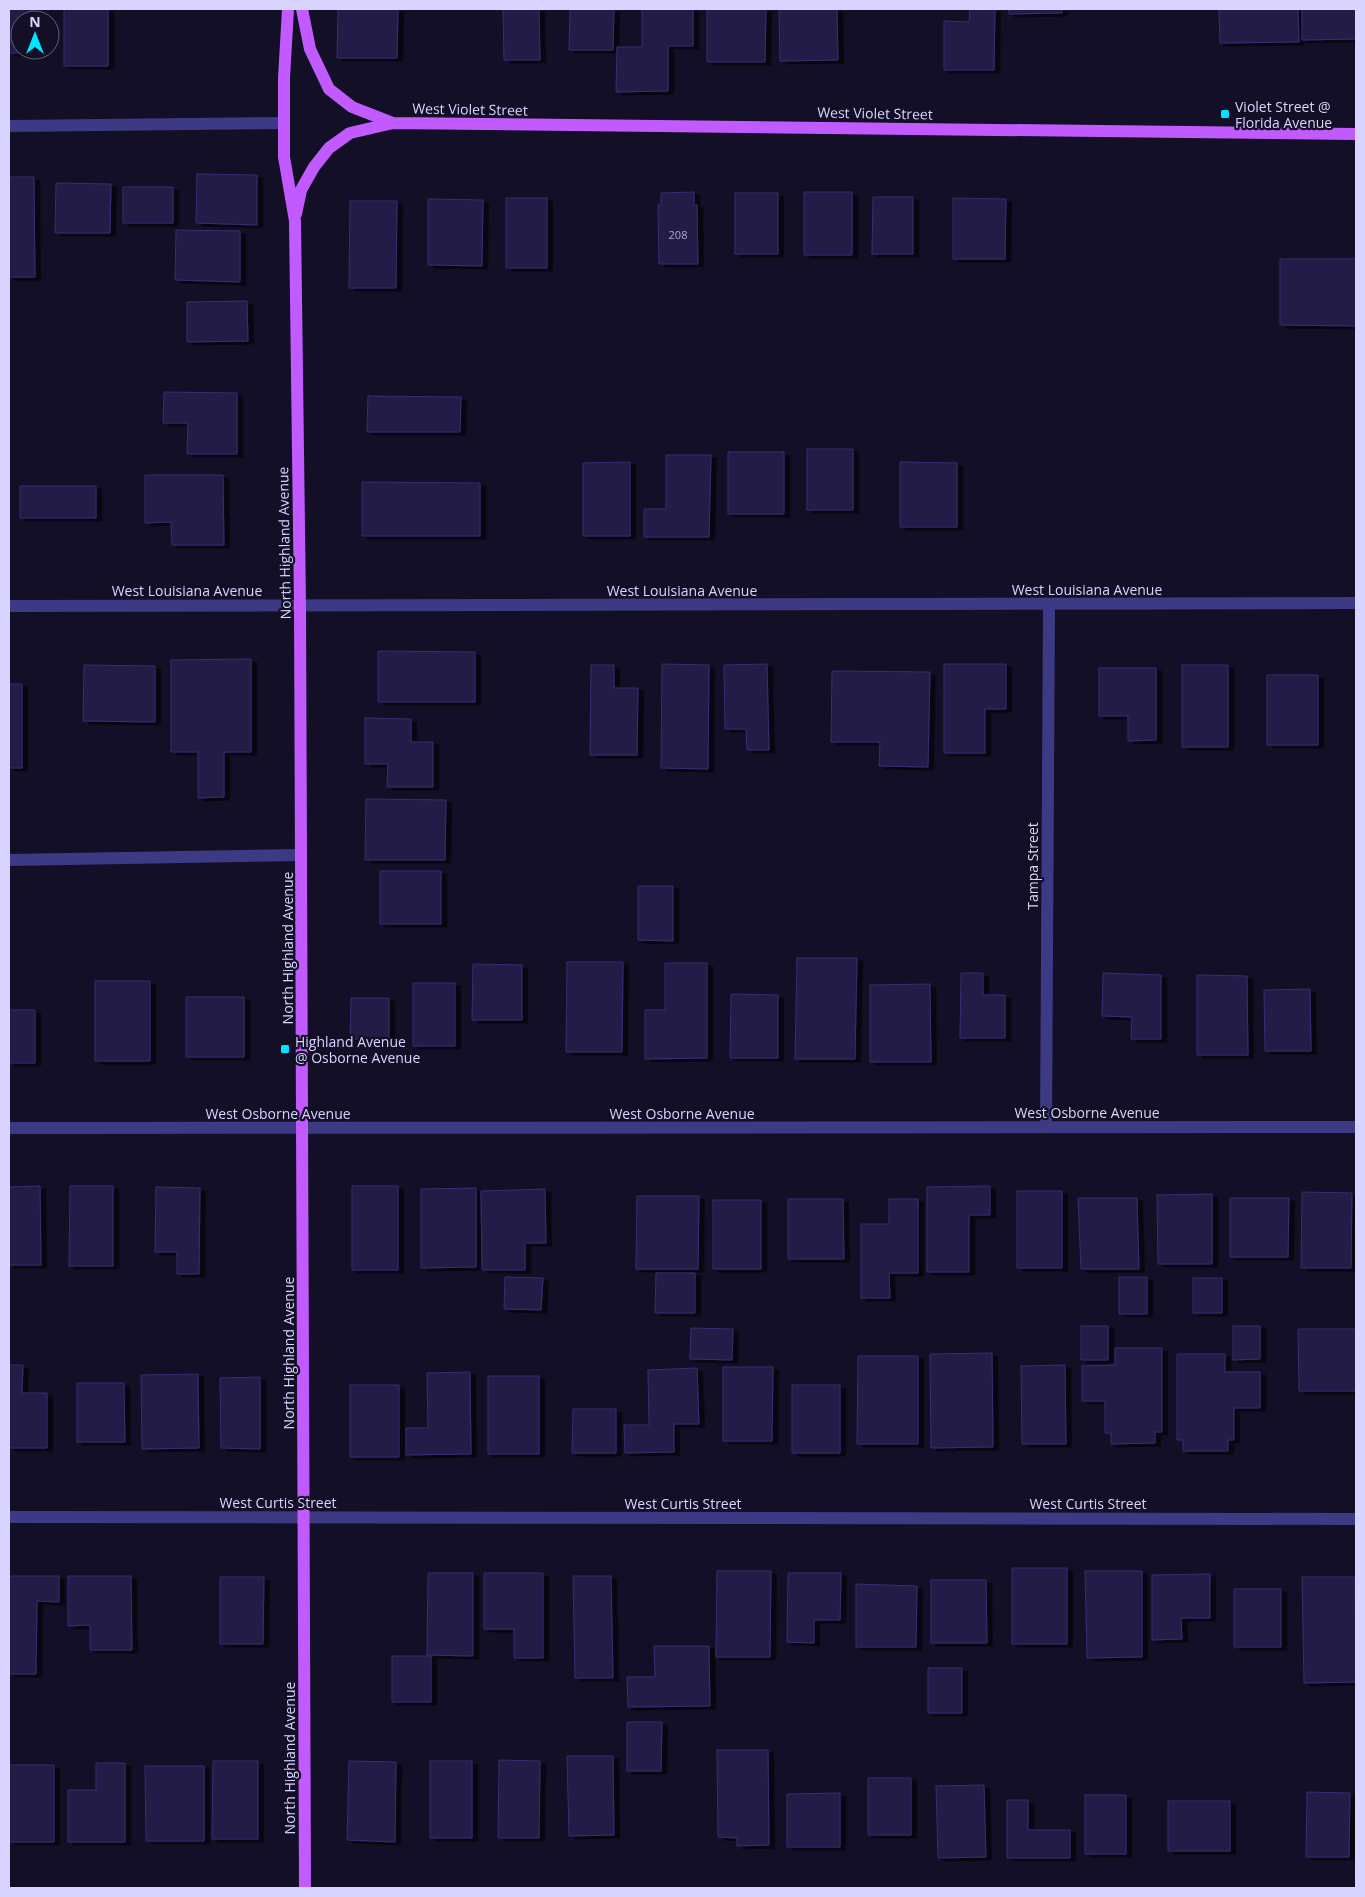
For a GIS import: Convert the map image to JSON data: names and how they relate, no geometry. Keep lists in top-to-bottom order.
{
  "streets": {
    "main road": ["West Violet Street", "North Highland Avenue"],
    "street": [
      "West Louisiana Avenue",
      "Tampa Street",
      "West Osborne Avenue",
      "West Curtis Street"
    ]
  },
  "crossings": [
    ["West Violet Street", "North Highland Avenue"],
    ["North Highland Avenue", "West Louisiana Avenue"],
    ["North Highland Avenue", "West Osborne Avenue"],
    ["North Highland Avenue", "West Curtis Street"],
    ["West Louisiana Avenue", "Tampa Street"],
    ["Tampa Street", "West Osborne Avenue"]
  ],
  "places": {
    "transit": ["Violet Street @ Florida Avenue", "Highland Avenue @ Osborne Avenue"]
  },
  "house_numbers": ["208"],
  "north": "top"
}
